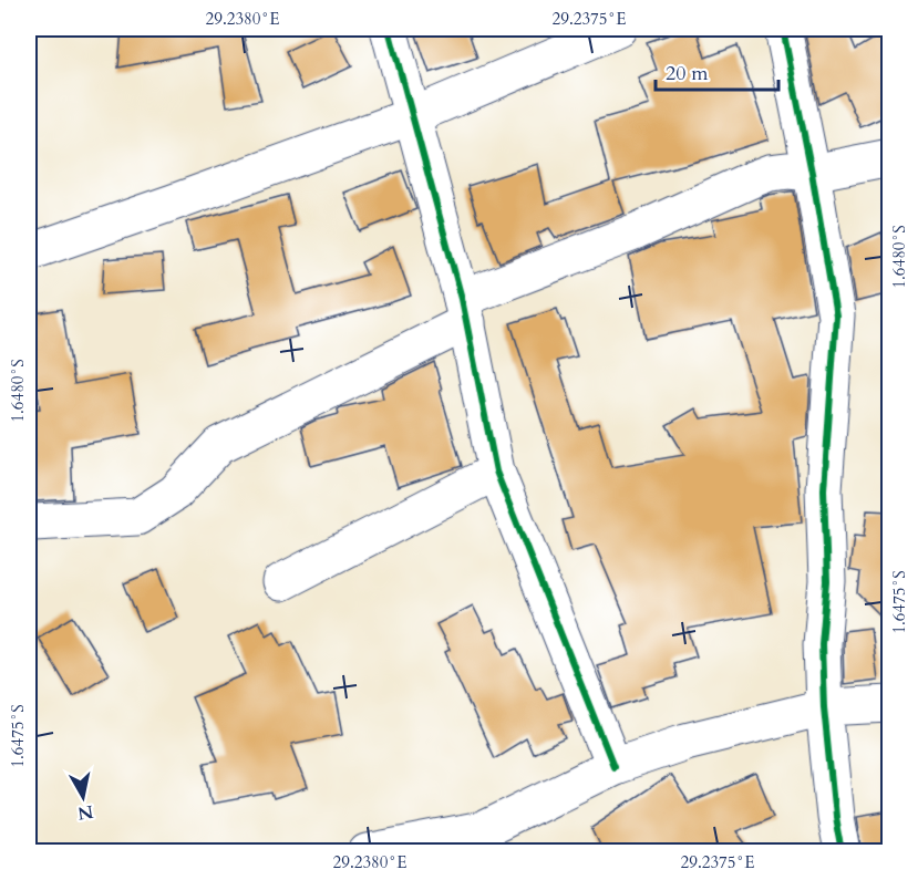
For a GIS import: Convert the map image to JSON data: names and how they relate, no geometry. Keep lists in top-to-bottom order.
{
  "scale_bar": "20 m",
  "north": "bottom",
  "coordinates": [
    "29.2380°E",
    "29.2375°E",
    "1.6480°S",
    "1.6475°S"
  ]
}
